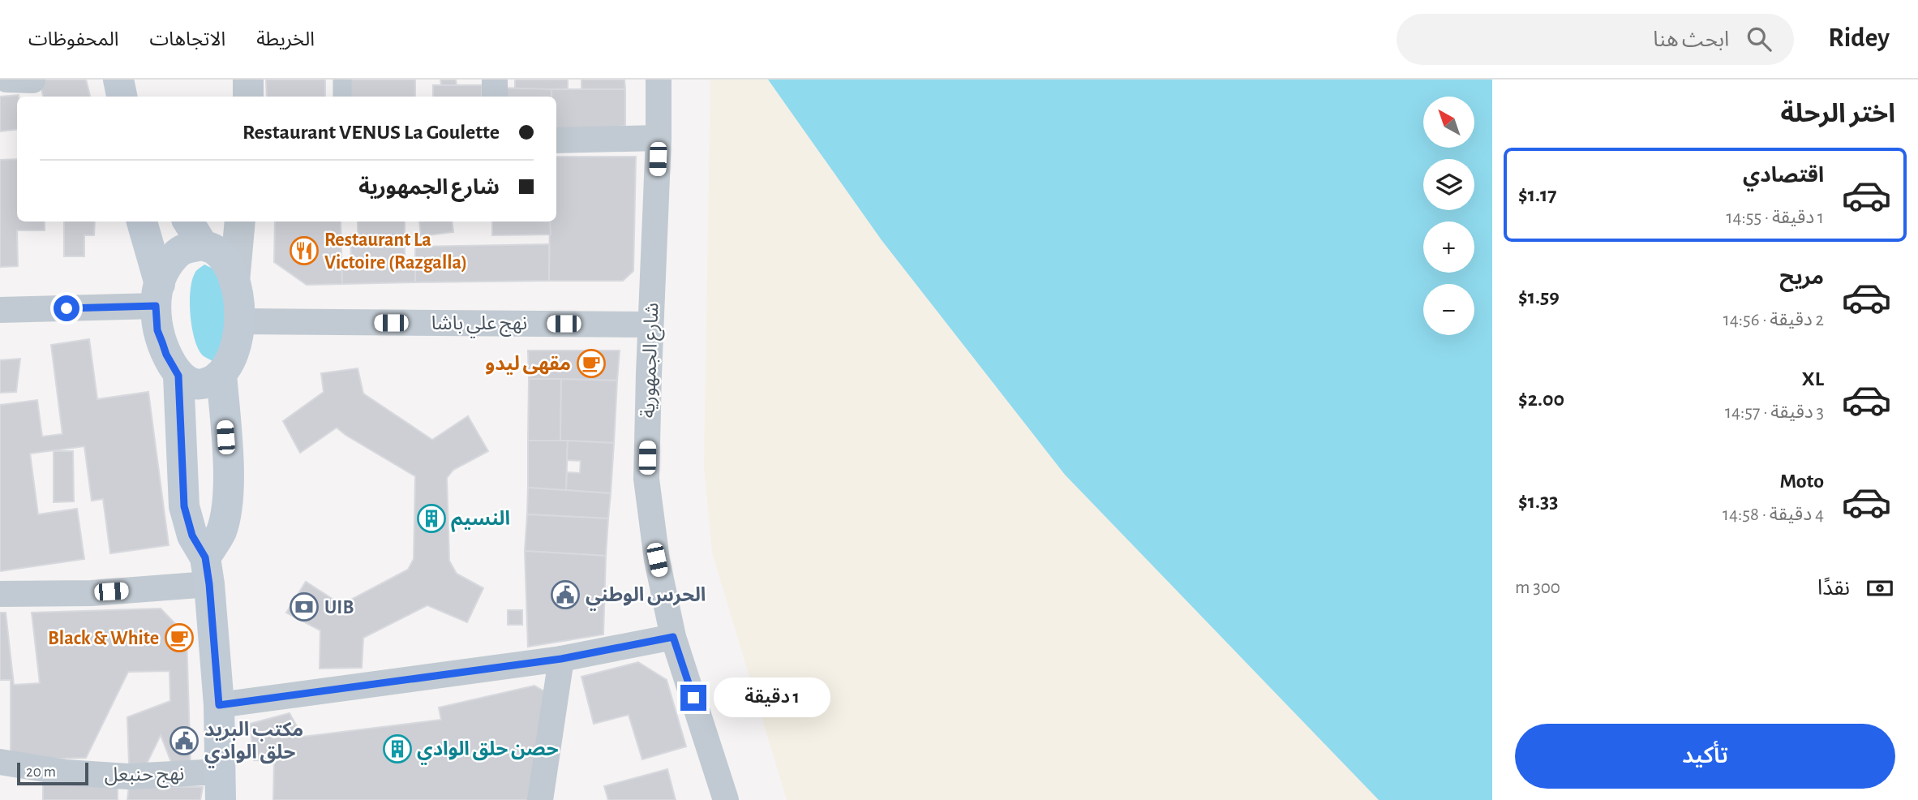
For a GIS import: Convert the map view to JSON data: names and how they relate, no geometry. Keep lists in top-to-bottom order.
{
  "streets": {
    "street": ["نهج علي باشا", "شارع الجمهورية", "نهج حنبعل"]
  },
  "crossings": [
    ["نهج علي باشا", "شارع الجمهورية"]
  ],
  "places": {
    "restaurant": ["Restaurant La Victoire (Razgalla)"],
    "cafe": ["مقهى ليدو", "Black & White"],
    "building": ["النسيم", "حصن حلق الوادي"],
    "public building": ["الحرس الوطني", "مكتب البريد حلق الوادي"],
    "bank": ["UIB"]
  },
  "scale_bar": "20 m",
  "north": "top left",
  "page": {
    "header": "Ridey",
    "search": "ابحث هنا",
    "nav": ["الخريطة", "الاتجاهات", "المحفوظات"],
    "heading": "اختر الرحلة",
    "map_buttons": ["+", "−"],
    "banner": ["Restaurant VENUS La Goulette", "شارع الجمهورية"],
    "list": [
      {
        "name": "اقتصادي",
        "note": "1 دقيقة · 14:55",
        "value": "$1.17"
      },
      {
        "name": "مريح",
        "note": "2 دقيقة · 14:56",
        "value": "$1.59"
      },
      {
        "name": "XL",
        "note": "3 دقيقة · 14:57",
        "value": "$2.00"
      },
      {
        "name": "Moto",
        "note": "4 دقيقة · 14:58",
        "value": "$1.33"
      }
    ],
    "pay": ["نقدًا", "300 m"],
    "bubble": "1 دقيقة",
    "buttons": "تأكيد",
    "scale": "20 m"
  }
}
